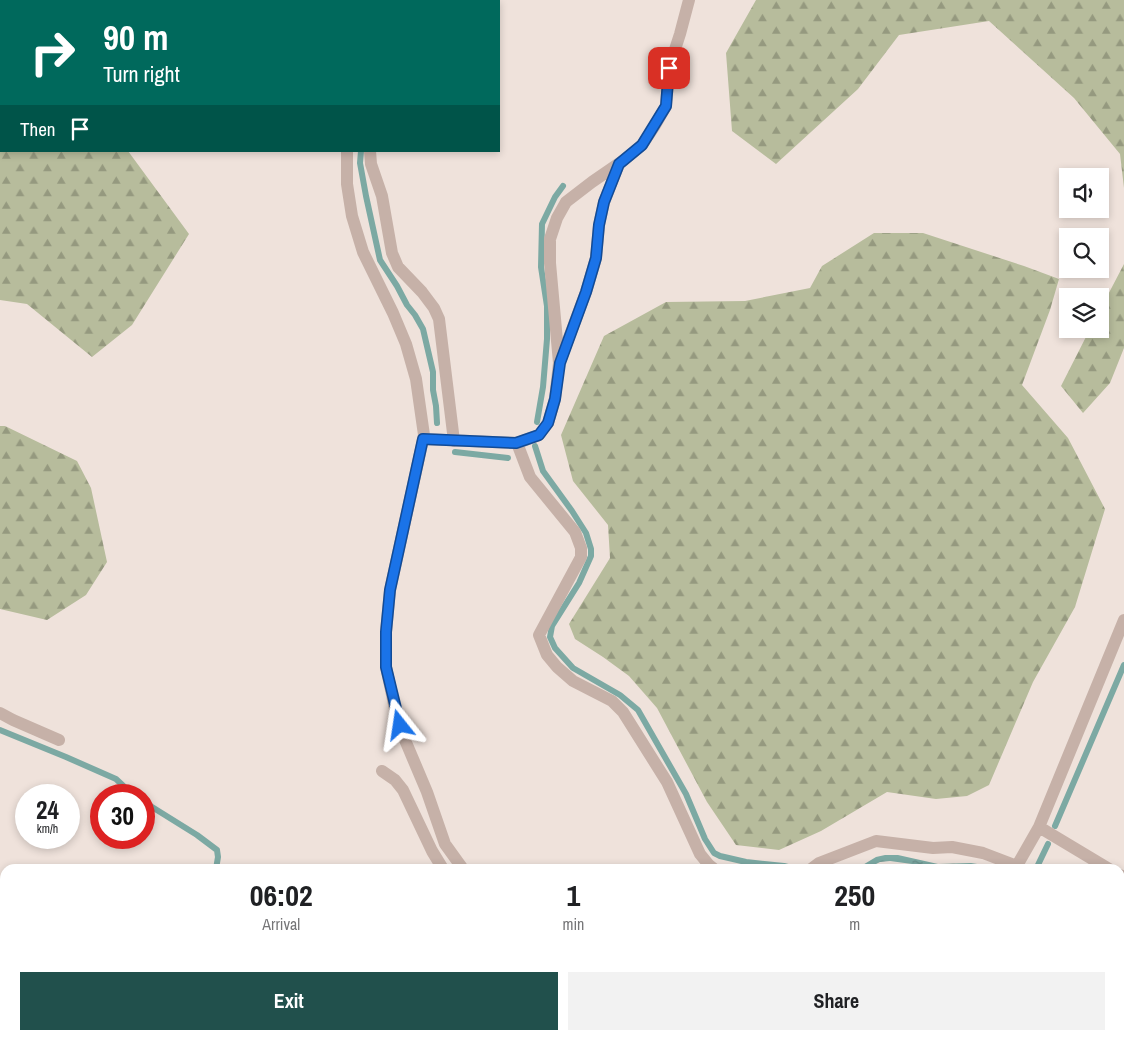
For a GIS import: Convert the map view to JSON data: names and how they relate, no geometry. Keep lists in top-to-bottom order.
{
  "page": {
    "turn": ["90 m", "Turn right"],
    "then": "Then",
    "speed": "24 km/h",
    "limit": "30",
    "eta": [
      "06:02",
      "Arrival",
      "1",
      "min",
      "250",
      "m"
    ],
    "buttons": ["Exit", "Share"]
  }
}
